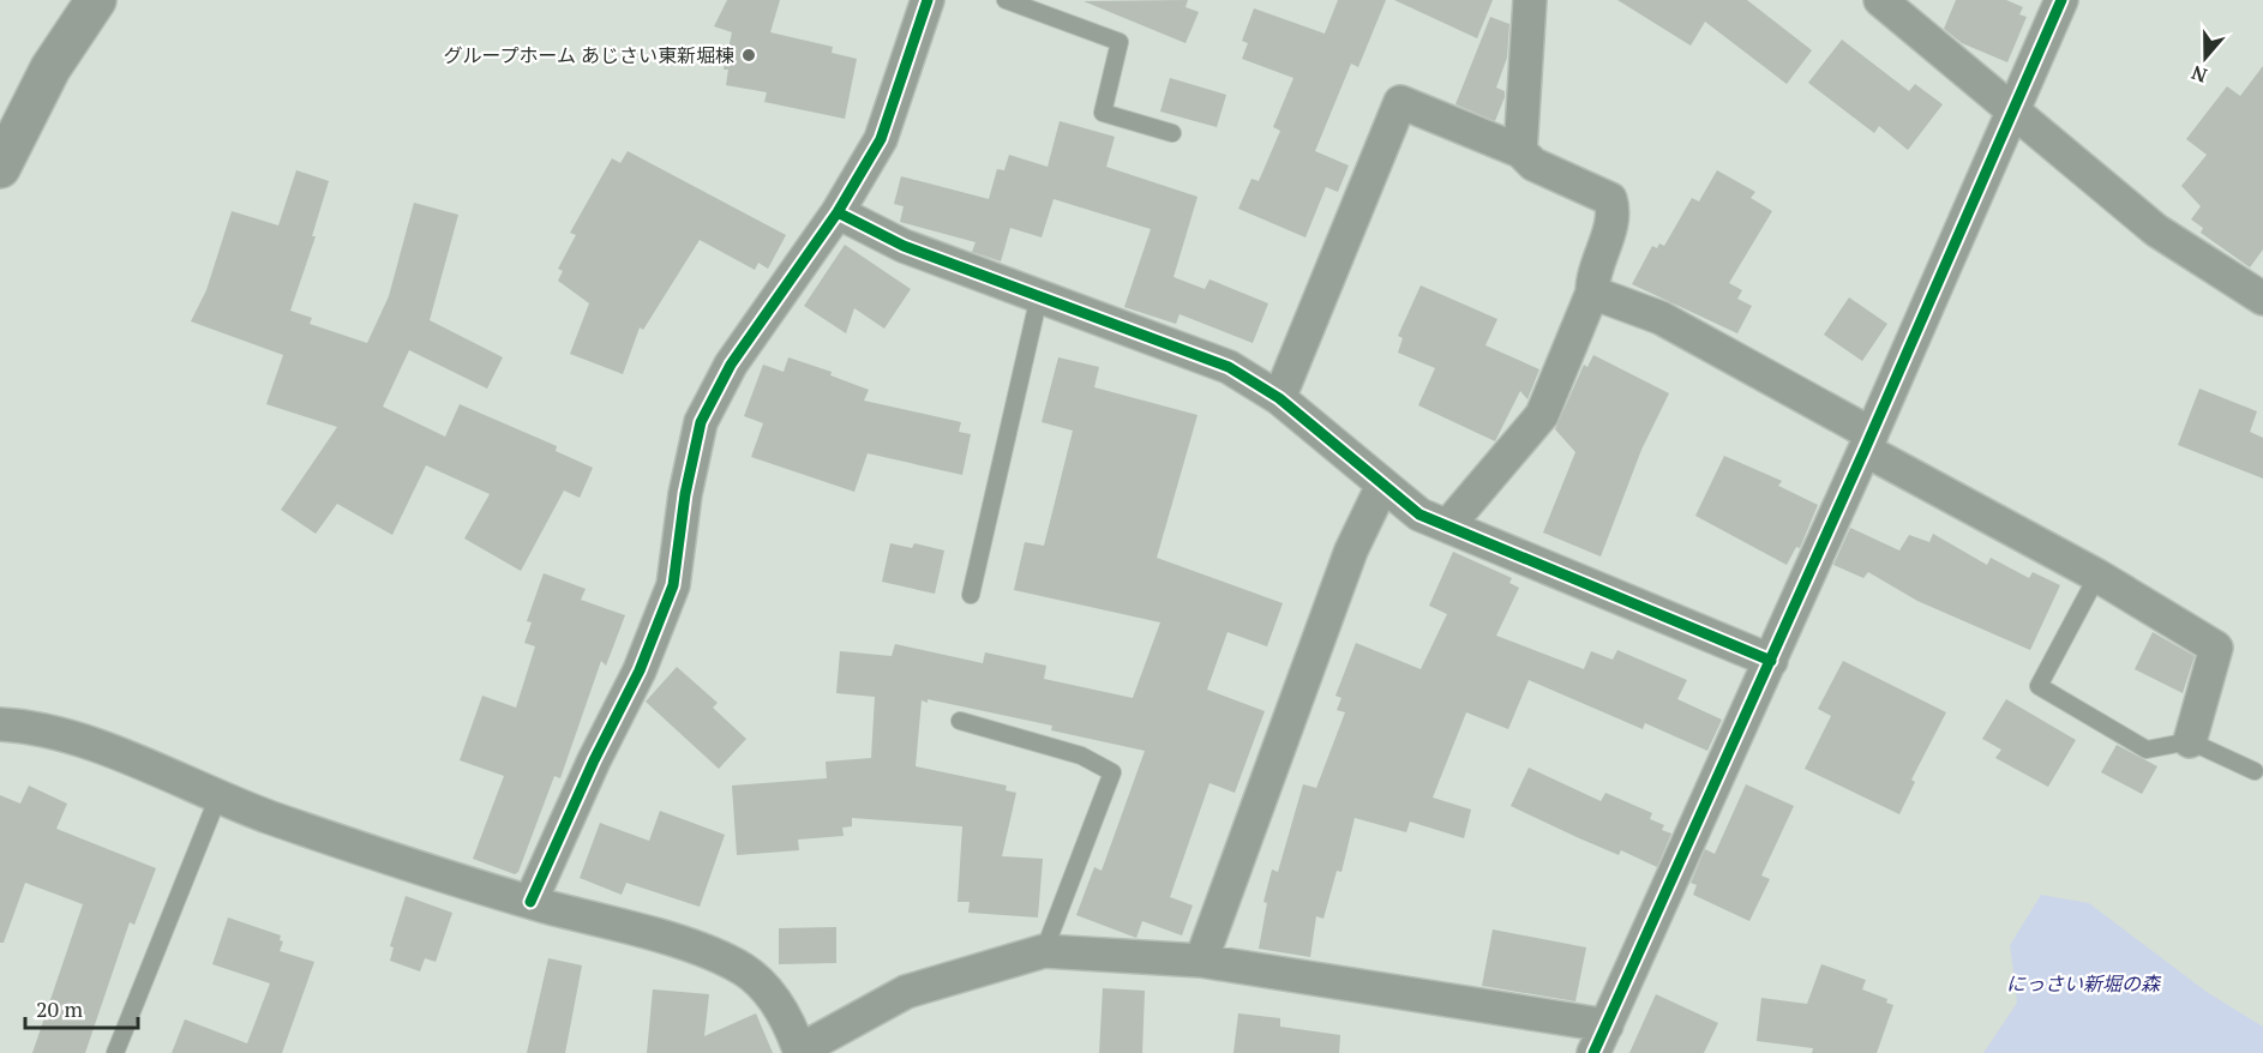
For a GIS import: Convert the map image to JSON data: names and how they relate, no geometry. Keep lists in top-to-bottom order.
{
  "parks": ["にっさい新堀の森"],
  "places": ["グループホーム あじさい東新堀棟"],
  "scale_bar": "20 m",
  "north": "bottom"
}
